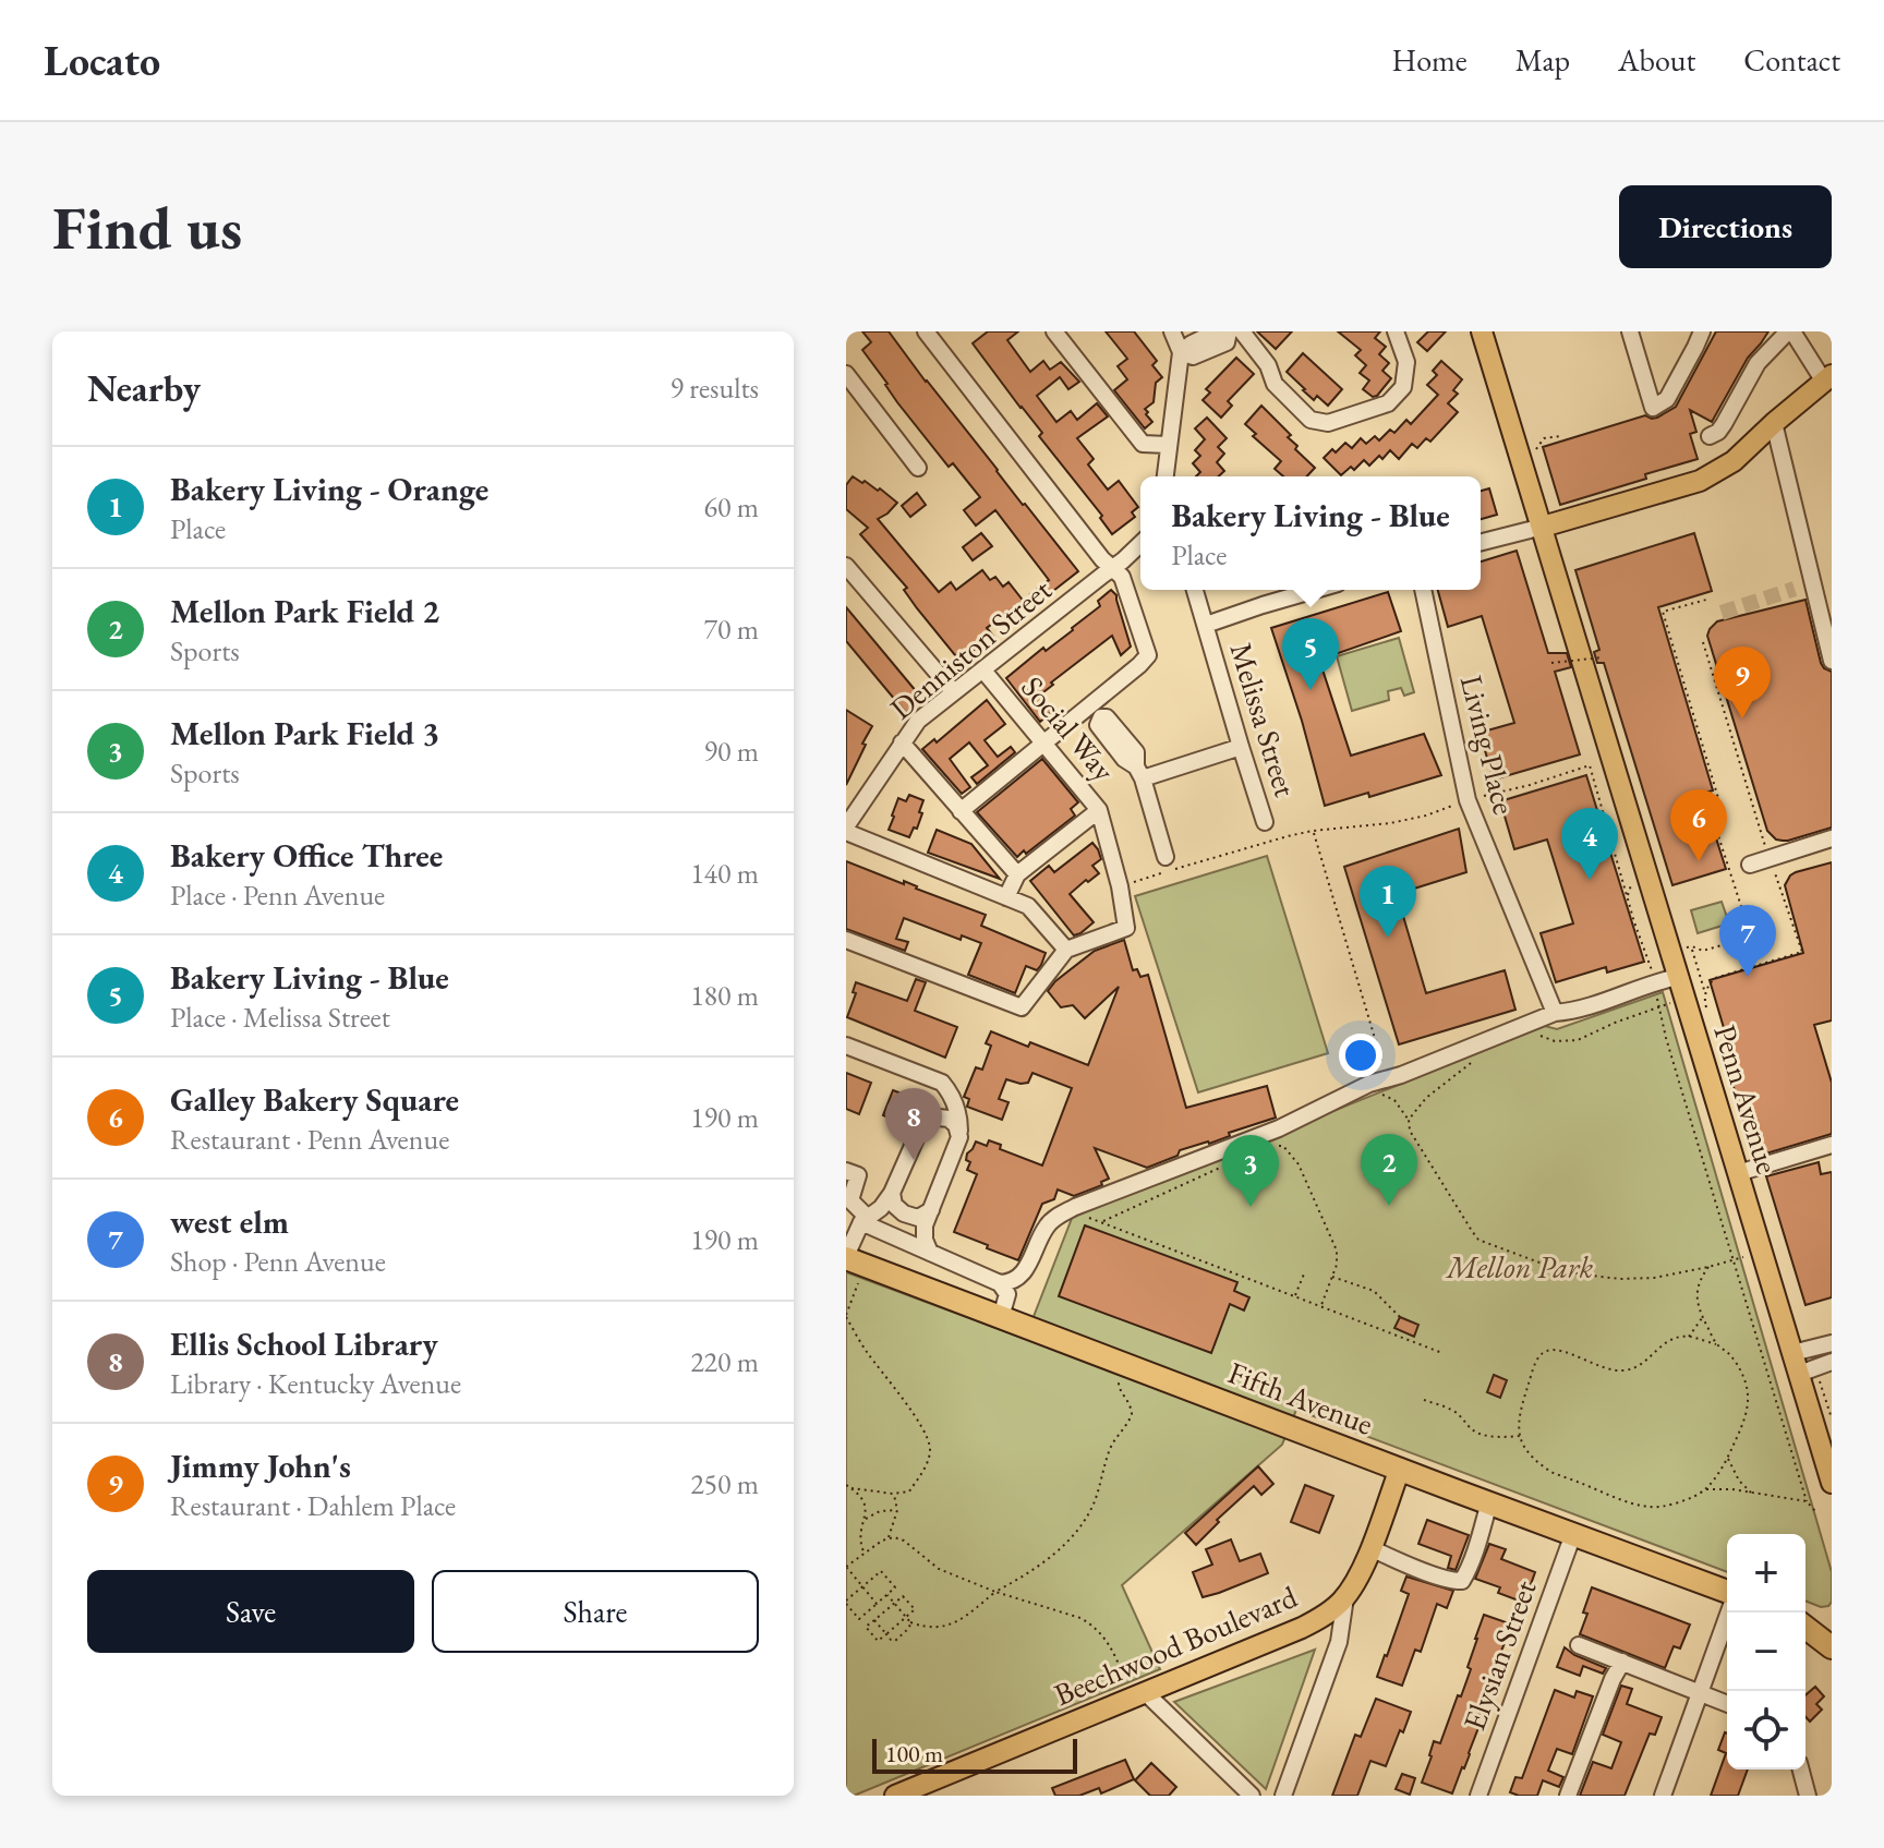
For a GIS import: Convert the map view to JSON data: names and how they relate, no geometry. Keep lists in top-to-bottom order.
{
  "streets": {
    "highway": ["Fifth Avenue"],
    "main road": ["Penn Avenue", "Beechwood Boulevard"],
    "street": [
      "Denniston Street",
      "Melissa Street",
      "Social Way",
      "Living Place",
      "Elysian Street"
    ]
  },
  "crossings": [
    ["Denniston Street", "Social Way"],
    ["Fifth Avenue", "Beechwood Boulevard"],
    ["Fifth Avenue", "Elysian Street"]
  ],
  "parks": ["Mellon Park"],
  "scale_bar": "100 m",
  "page": {
    "header": "Locato",
    "nav": [
      "Home",
      "Map",
      "About",
      "Contact"
    ],
    "buttons": [
      "Directions",
      ["Save", "Share"]
    ],
    "title": "Find us",
    "heading": ["Nearby", "9 results"],
    "list": [
      {
        "mark": "1",
        "name": "Bakery Living - Orange",
        "note": "Place",
        "value": "60 m"
      },
      {
        "mark": "2",
        "name": "Mellon Park Field 2",
        "note": "Sports",
        "value": "70 m"
      },
      {
        "mark": "3",
        "name": "Mellon Park Field 3",
        "note": "Sports",
        "value": "90 m"
      },
      {
        "mark": "4",
        "name": "Bakery Office Three",
        "note": "Place · Penn Avenue",
        "value": "140 m"
      },
      {
        "mark": "5",
        "name": "Bakery Living - Blue",
        "note": "Place · Melissa Street",
        "value": "180 m"
      },
      {
        "mark": "6",
        "name": "Galley Bakery Square",
        "note": "Restaurant · Penn Avenue",
        "value": "190 m"
      },
      {
        "mark": "7",
        "name": "west elm",
        "note": "Shop · Penn Avenue",
        "value": "190 m"
      },
      {
        "mark": "8",
        "name": "Ellis School Library",
        "note": "Library · Kentucky Avenue",
        "value": "220 m"
      },
      {
        "mark": "9",
        "name": "Jimmy John's",
        "note": "Restaurant · Dahlem Place",
        "value": "250 m"
      }
    ],
    "popup": ["Bakery Living - Blue", "Place"],
    "pins": [
      "5",
      "9",
      "6",
      "4",
      "1",
      "7",
      "8",
      "2",
      "3"
    ],
    "map_buttons": ["+", "−"],
    "scale": "100 m"
  }
}
